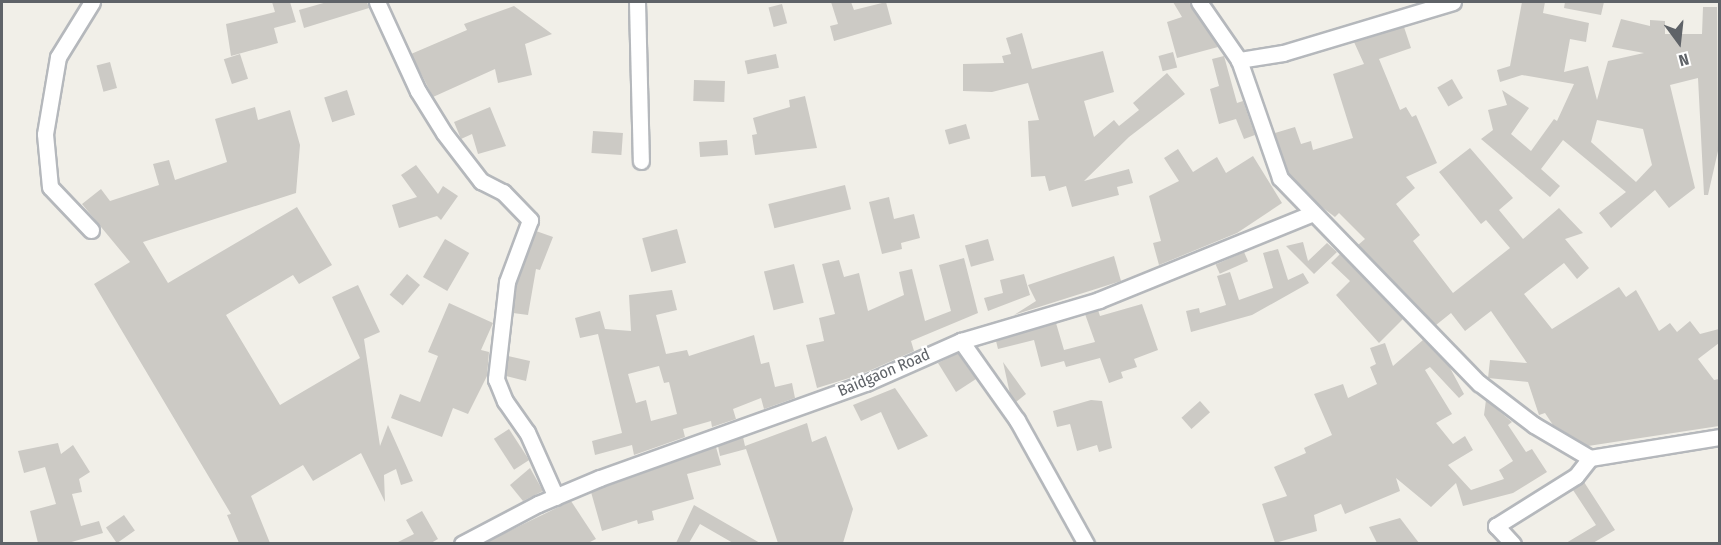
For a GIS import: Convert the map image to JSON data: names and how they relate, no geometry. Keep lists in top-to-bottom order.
{
  "streets": {
    "street": ["Baidgaon Road"]
  },
  "north": "bottom"
}
